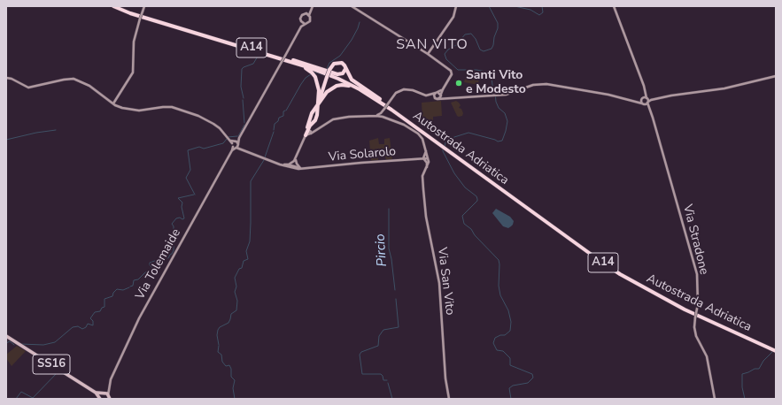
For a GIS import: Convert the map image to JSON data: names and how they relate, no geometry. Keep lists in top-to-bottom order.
{
  "streets": {
    "highway": ["A14", "Autostrada Adriatica"],
    "main road": ["SS16"],
    "street": [
      "Via Solarolo",
      "Via Stradone",
      "Via Tolemaide",
      "Via San Vito"
    ]
  },
  "crossings": [
    ["Autostrada Adriatica", "Via Tolemaide"],
    ["Via Solarolo", "Via San Vito"],
    ["Via Tolemaide", "SS16"]
  ],
  "districts": ["SAN VITO"],
  "water": ["Pircio"],
  "places": ["Santi Vito e Modesto"]
}
